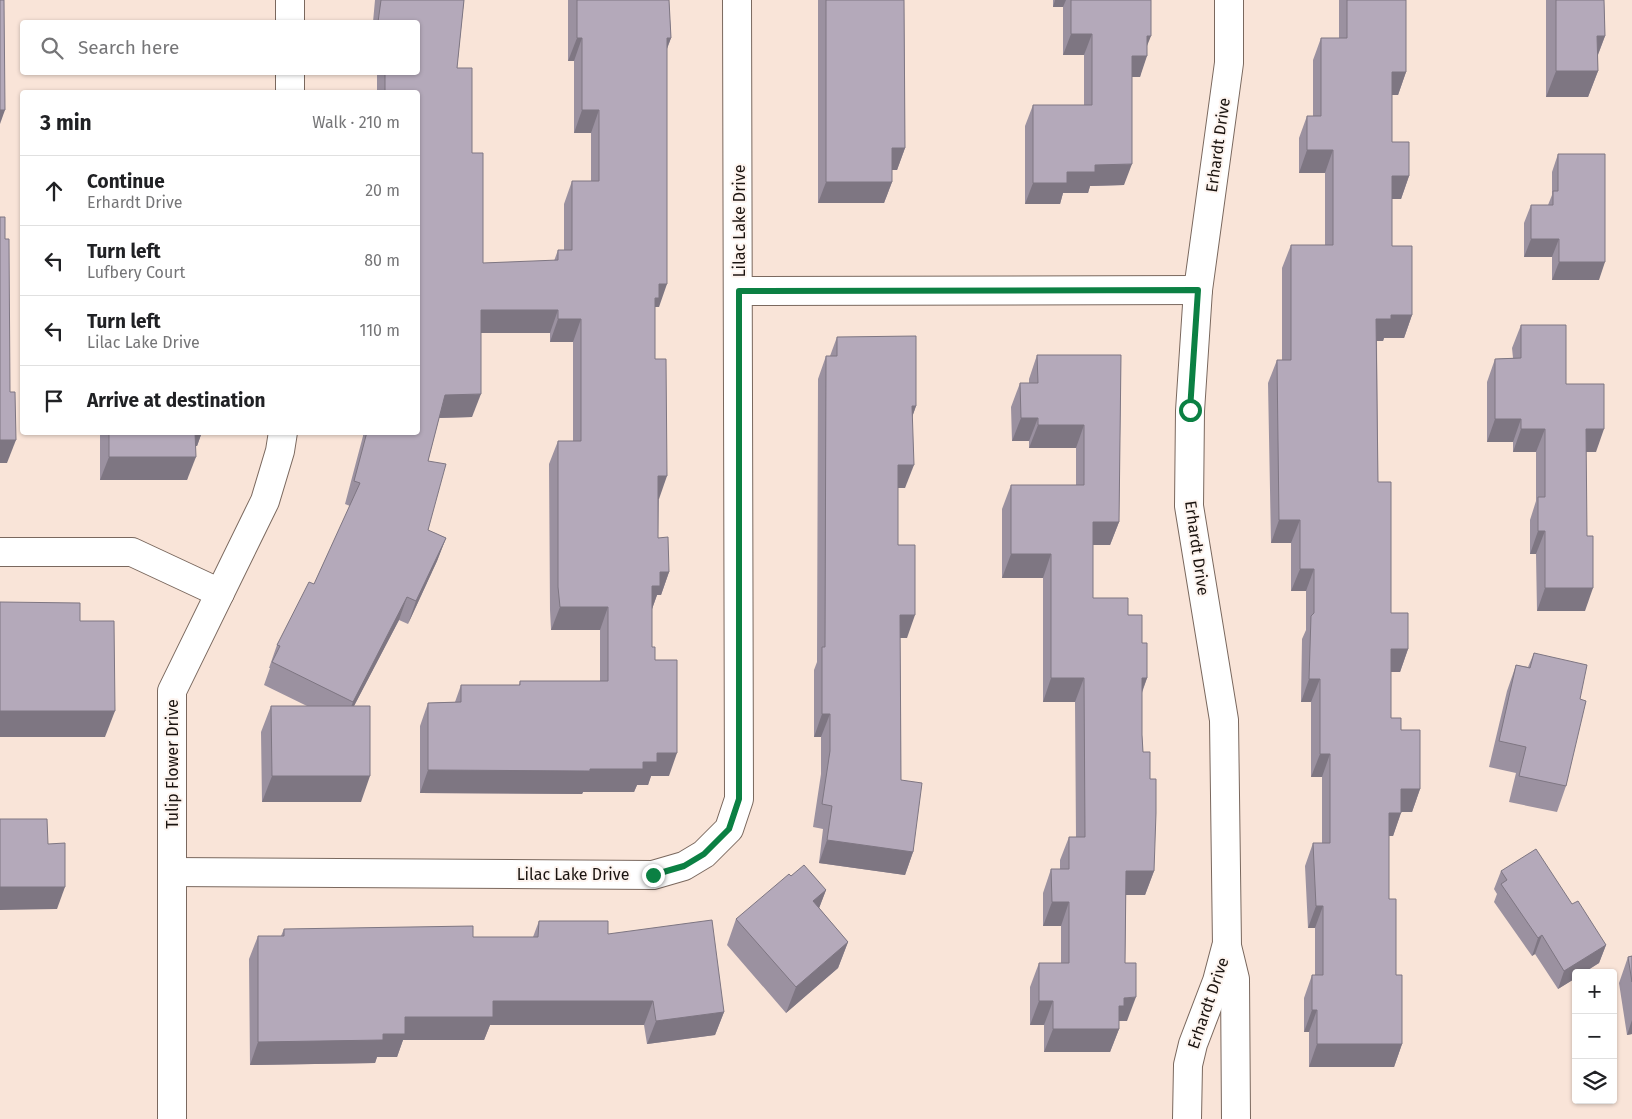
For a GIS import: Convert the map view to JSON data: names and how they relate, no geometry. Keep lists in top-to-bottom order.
{
  "streets": {
    "street": ["Erhardt Drive", "Lilac Lake Drive", "Tulip Flower Drive"]
  },
  "crossings": [
    ["Lilac Lake Drive", "Tulip Flower Drive"]
  ],
  "page": {
    "search": "Search here",
    "heading": ["3 min", "Walk · 210 m"],
    "list": [
      ["Continue", "Erhardt Drive", "20 m"],
      ["Turn left", "Lufbery Court", "80 m"],
      ["Turn left", "Lilac Lake Drive", "110 m"],
      "Arrive at destination"
    ],
    "map_buttons": ["+", "−"]
  }
}
